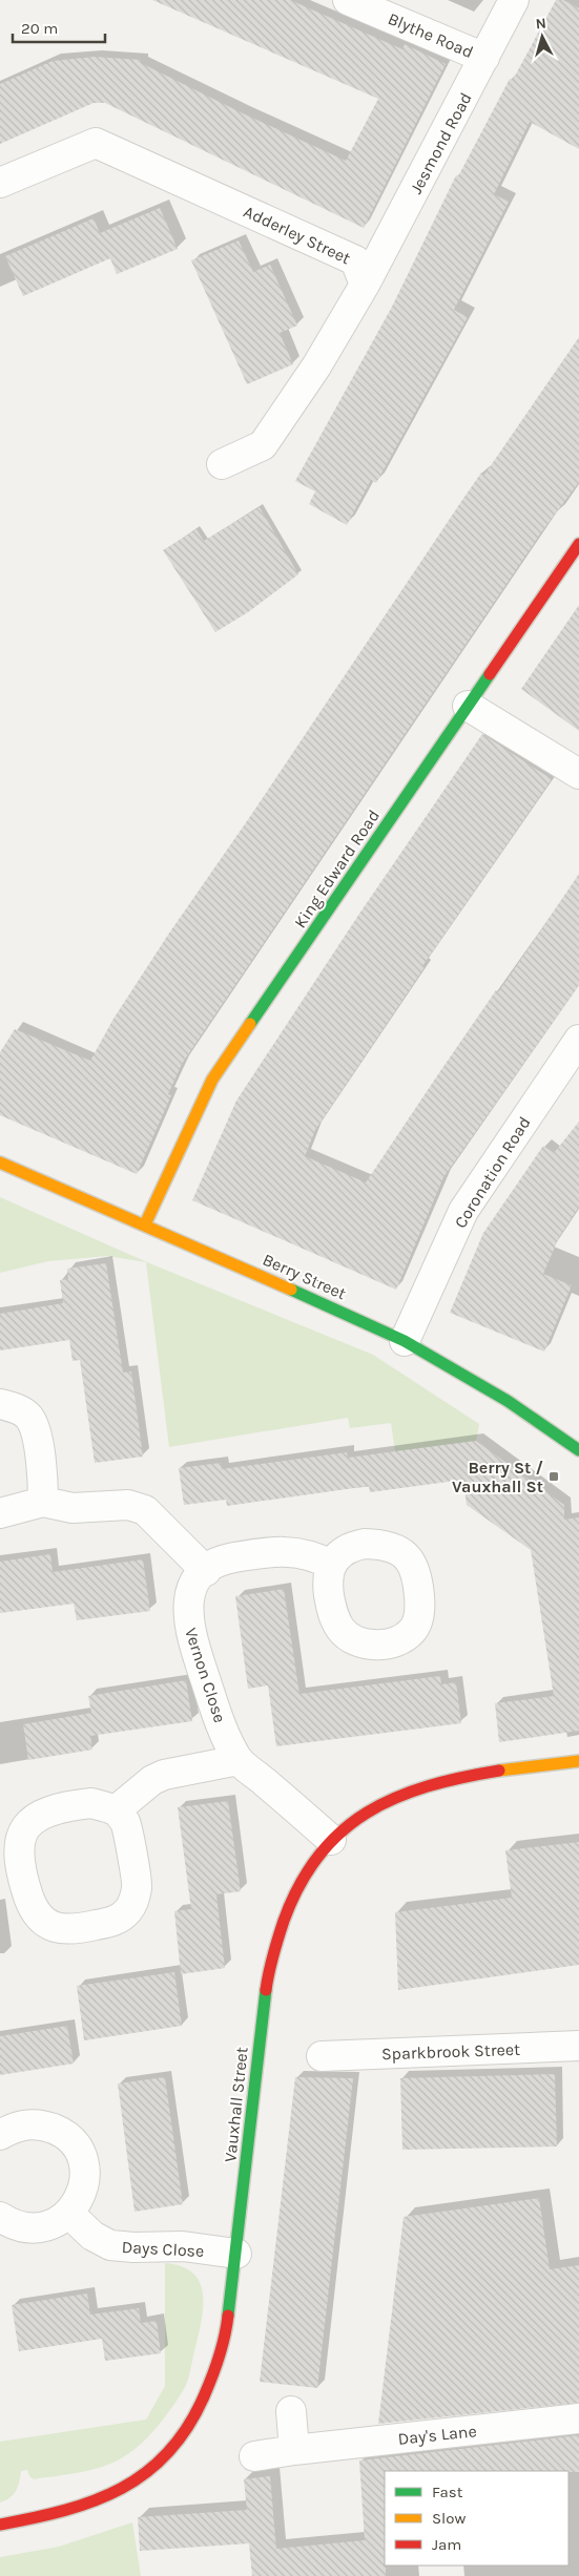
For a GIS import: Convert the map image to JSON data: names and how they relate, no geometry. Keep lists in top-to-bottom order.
{
  "streets": {
    "street": [
      "Blythe Road",
      "Jesmond Road",
      "Adderley Street",
      "King Edward Road",
      "Coronation Road",
      "Berry Street",
      "Vernon Close",
      "Sparkbrook Street",
      "Vauxhall Street",
      "Days Close",
      "Day's Lane"
    ]
  },
  "crossings": [
    ["Blythe Road", "Jesmond Road"],
    ["Jesmond Road", "Adderley Street"],
    ["King Edward Road", "Berry Street"],
    ["Coronation Road", "Berry Street"],
    ["Vernon Close", "Vauxhall Street"],
    ["Vauxhall Street", "Days Close"]
  ],
  "places": {
    "transit": ["Berry St / Vauxhall St"]
  },
  "legend": ["Fast", "Slow", "Jam"],
  "scale_bar": "20 m",
  "north": "top"
}
